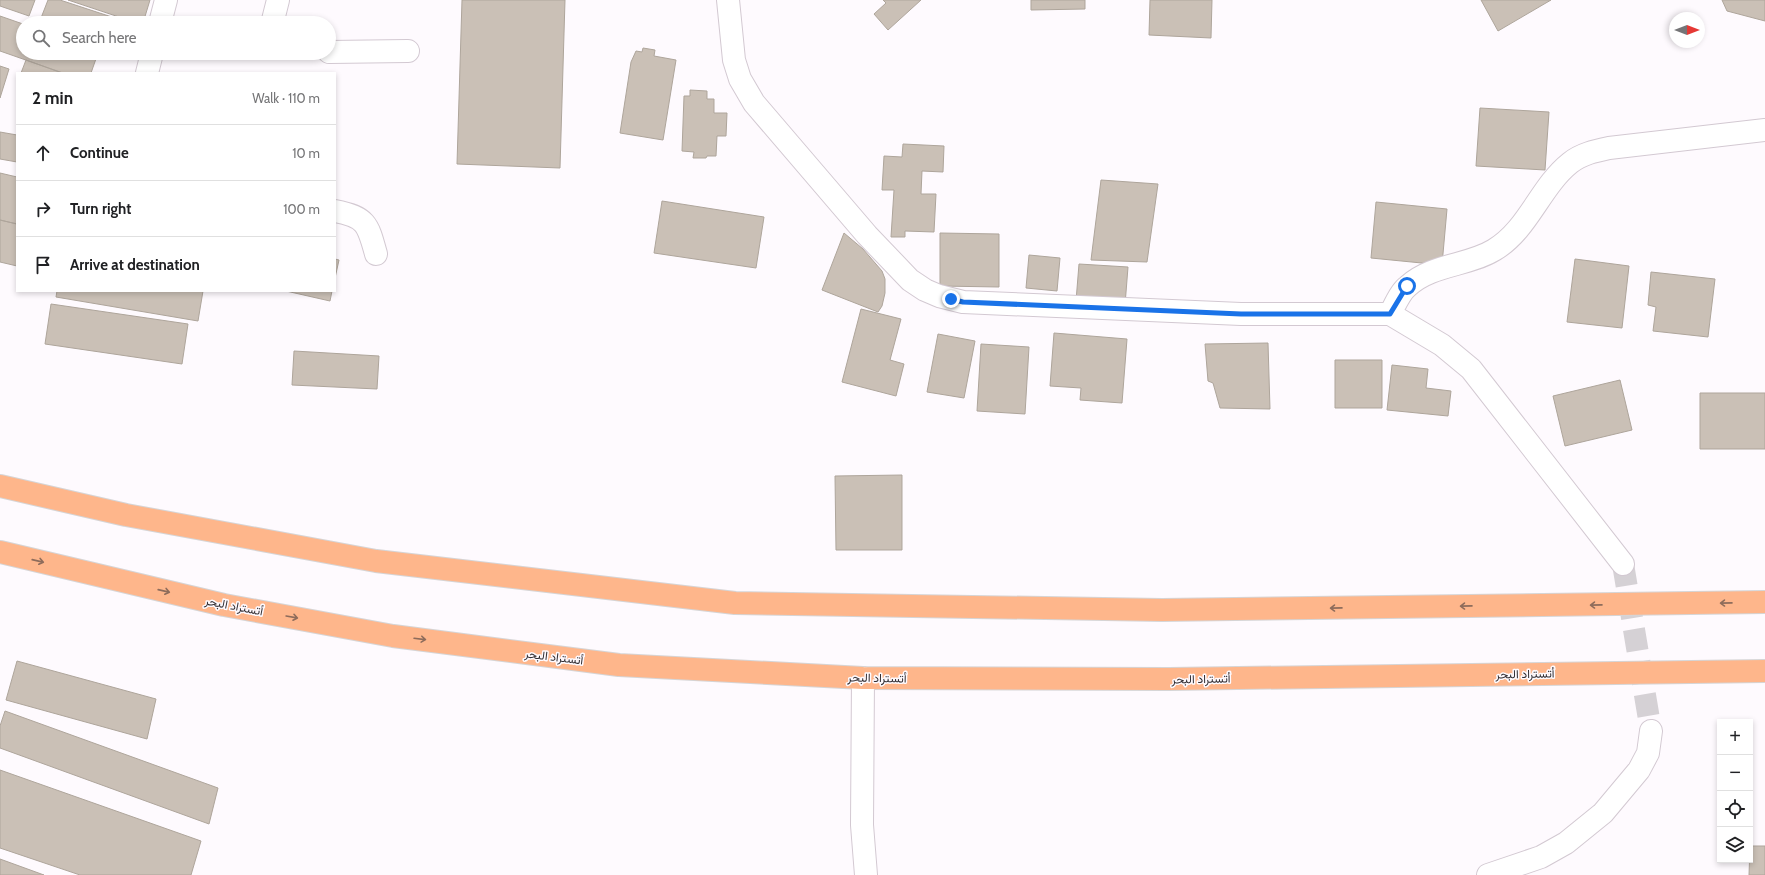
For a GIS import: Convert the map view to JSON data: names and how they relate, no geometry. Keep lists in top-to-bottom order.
{
  "streets": {
    "highway": ["أتستراد البحر"]
  },
  "north": "right",
  "page": {
    "search": "Search here",
    "heading": ["2 min", "Walk · 110 m"],
    "list": [
      ["Continue", "10 m"],
      ["Turn right", "100 m"],
      "Arrive at destination"
    ],
    "map_buttons": ["+", "−"]
  }
}
